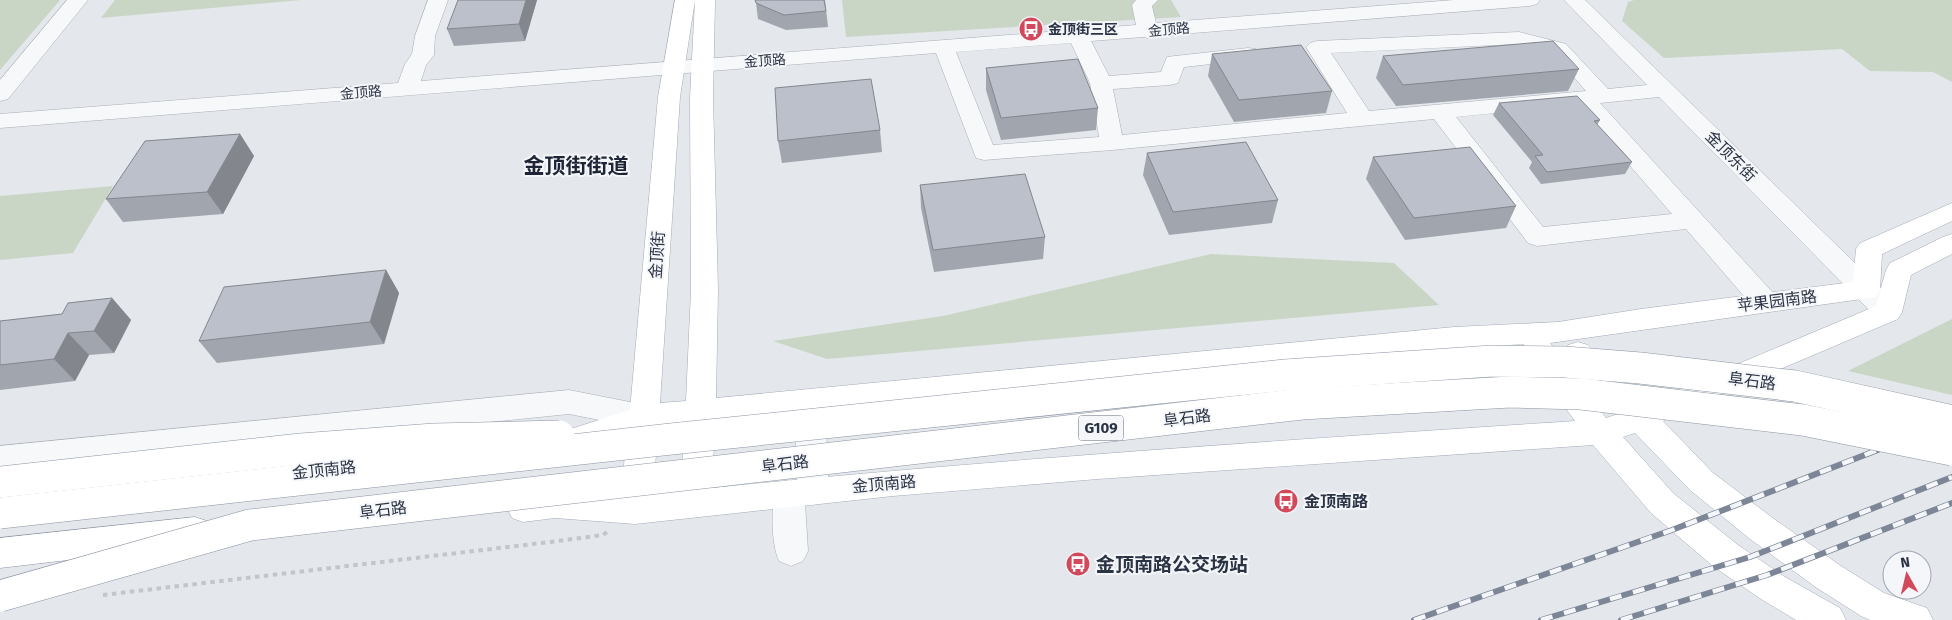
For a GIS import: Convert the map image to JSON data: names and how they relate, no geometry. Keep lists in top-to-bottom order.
{
  "streets": {
    "main road": [
      "金顶街",
      "苹果园南路",
      "阜石路",
      "G109",
      "金顶南路"
    ],
    "street": ["金顶路", "金顶东街"]
  },
  "crossings": [
    ["金顶路", "金顶街"],
    ["金顶东街", "苹果园南路"],
    ["金顶街", "金顶南路"],
    ["苹果园南路", "金顶南路"]
  ],
  "districts": ["金顶街街道"],
  "places": {
    "bus stop": ["金顶街三区", "金顶南路", "金顶南路公交场站"]
  },
  "north": "top"
}
